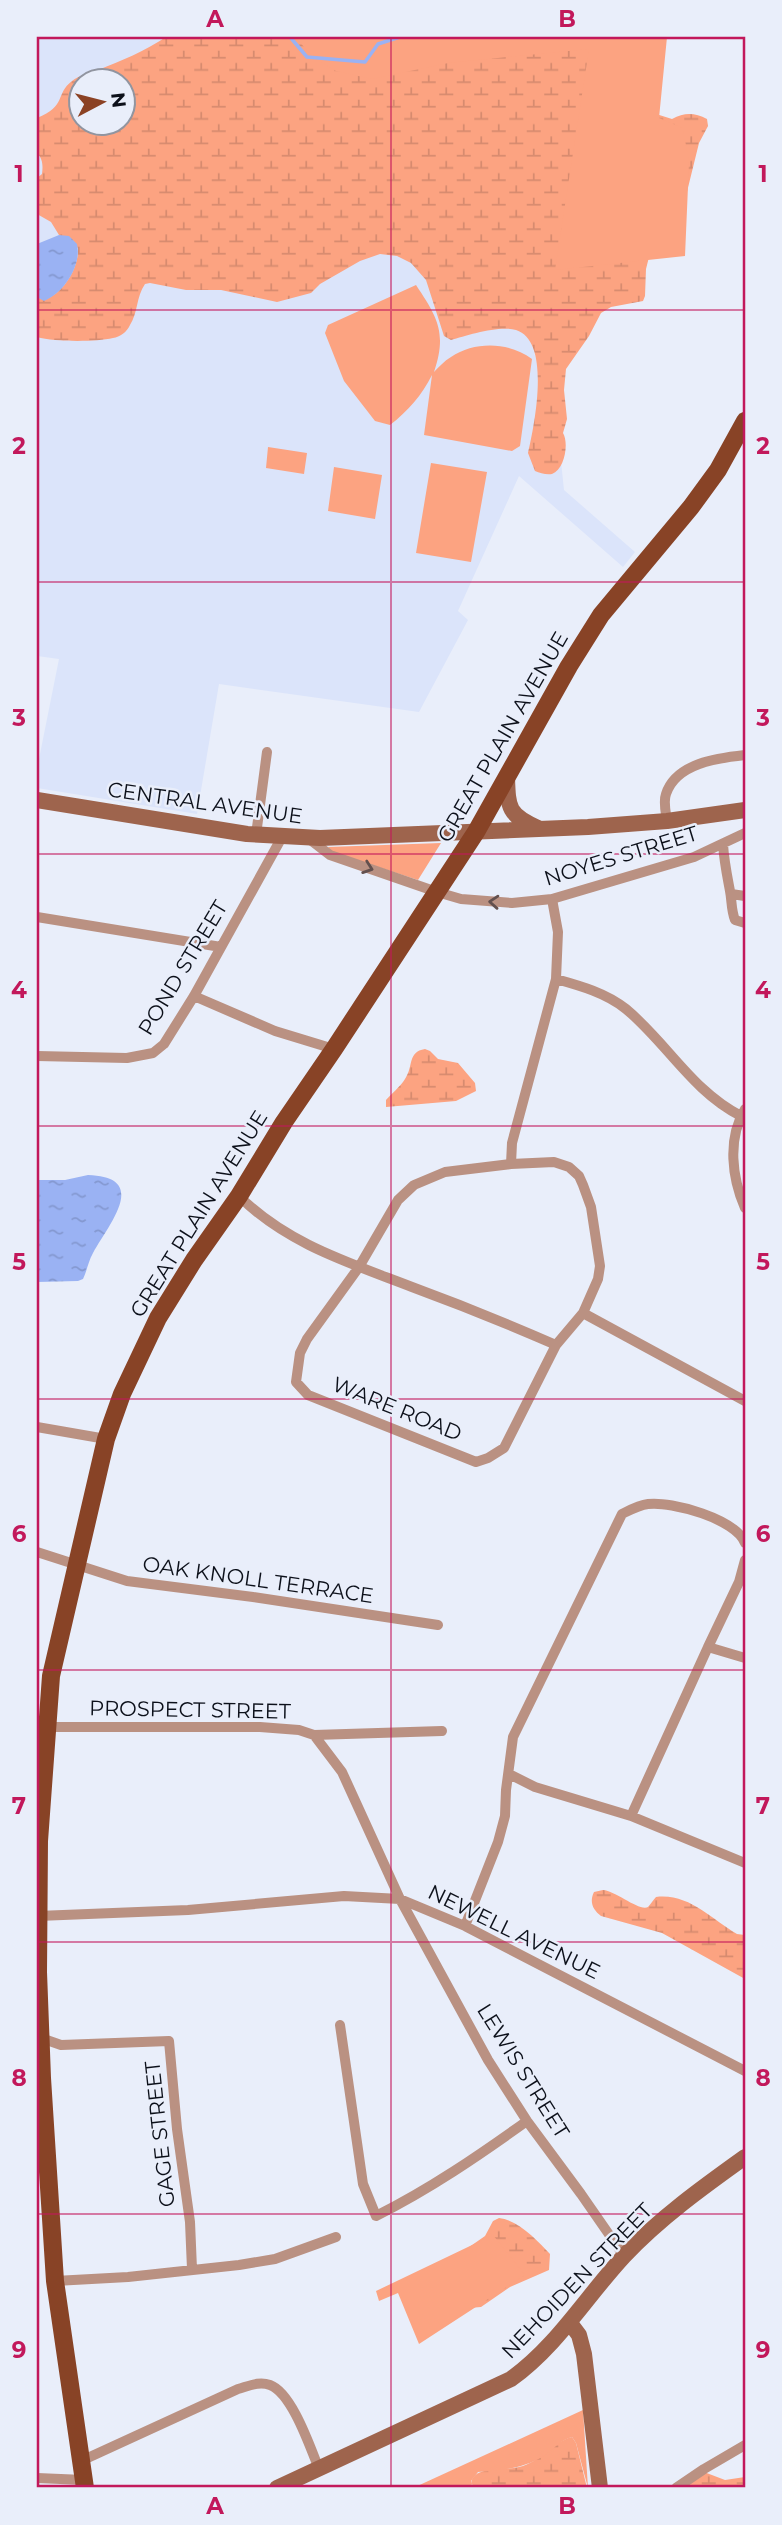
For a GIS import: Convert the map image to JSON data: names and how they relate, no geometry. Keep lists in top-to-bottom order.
{
  "streets": {
    "main road": ["GREAT PLAIN AVENUE", "CENTRAL AVENUE", "NEHOIDEN STREET"],
    "street": [
      "NOYES STREET",
      "POND STREET",
      "WARE ROAD",
      "OAK KNOLL TERRACE",
      "PROSPECT STREET",
      "NEWELL AVENUE",
      "LEWIS STREET",
      "GAGE STREET"
    ]
  },
  "crossings": [
    ["GREAT PLAIN AVENUE", "CENTRAL AVENUE"],
    ["GREAT PLAIN AVENUE", "NOYES STREET"],
    ["GREAT PLAIN AVENUE", "OAK KNOLL TERRACE"],
    ["GREAT PLAIN AVENUE", "PROSPECT STREET"],
    ["GREAT PLAIN AVENUE", "NEWELL AVENUE"],
    ["GREAT PLAIN AVENUE", "GAGE STREET"],
    ["CENTRAL AVENUE", "NOYES STREET"],
    ["CENTRAL AVENUE", "POND STREET"],
    ["PROSPECT STREET", "NEWELL AVENUE"],
    ["PROSPECT STREET", "LEWIS STREET"],
    ["NEWELL AVENUE", "LEWIS STREET"],
    ["LEWIS STREET", "NEHOIDEN STREET"]
  ],
  "north": "right",
  "grid": {
    "columns": ["A", "B"],
    "rows": [
      "1",
      "2",
      "3",
      "4",
      "5",
      "6",
      "7",
      "8",
      "9"
    ]
  }
}
